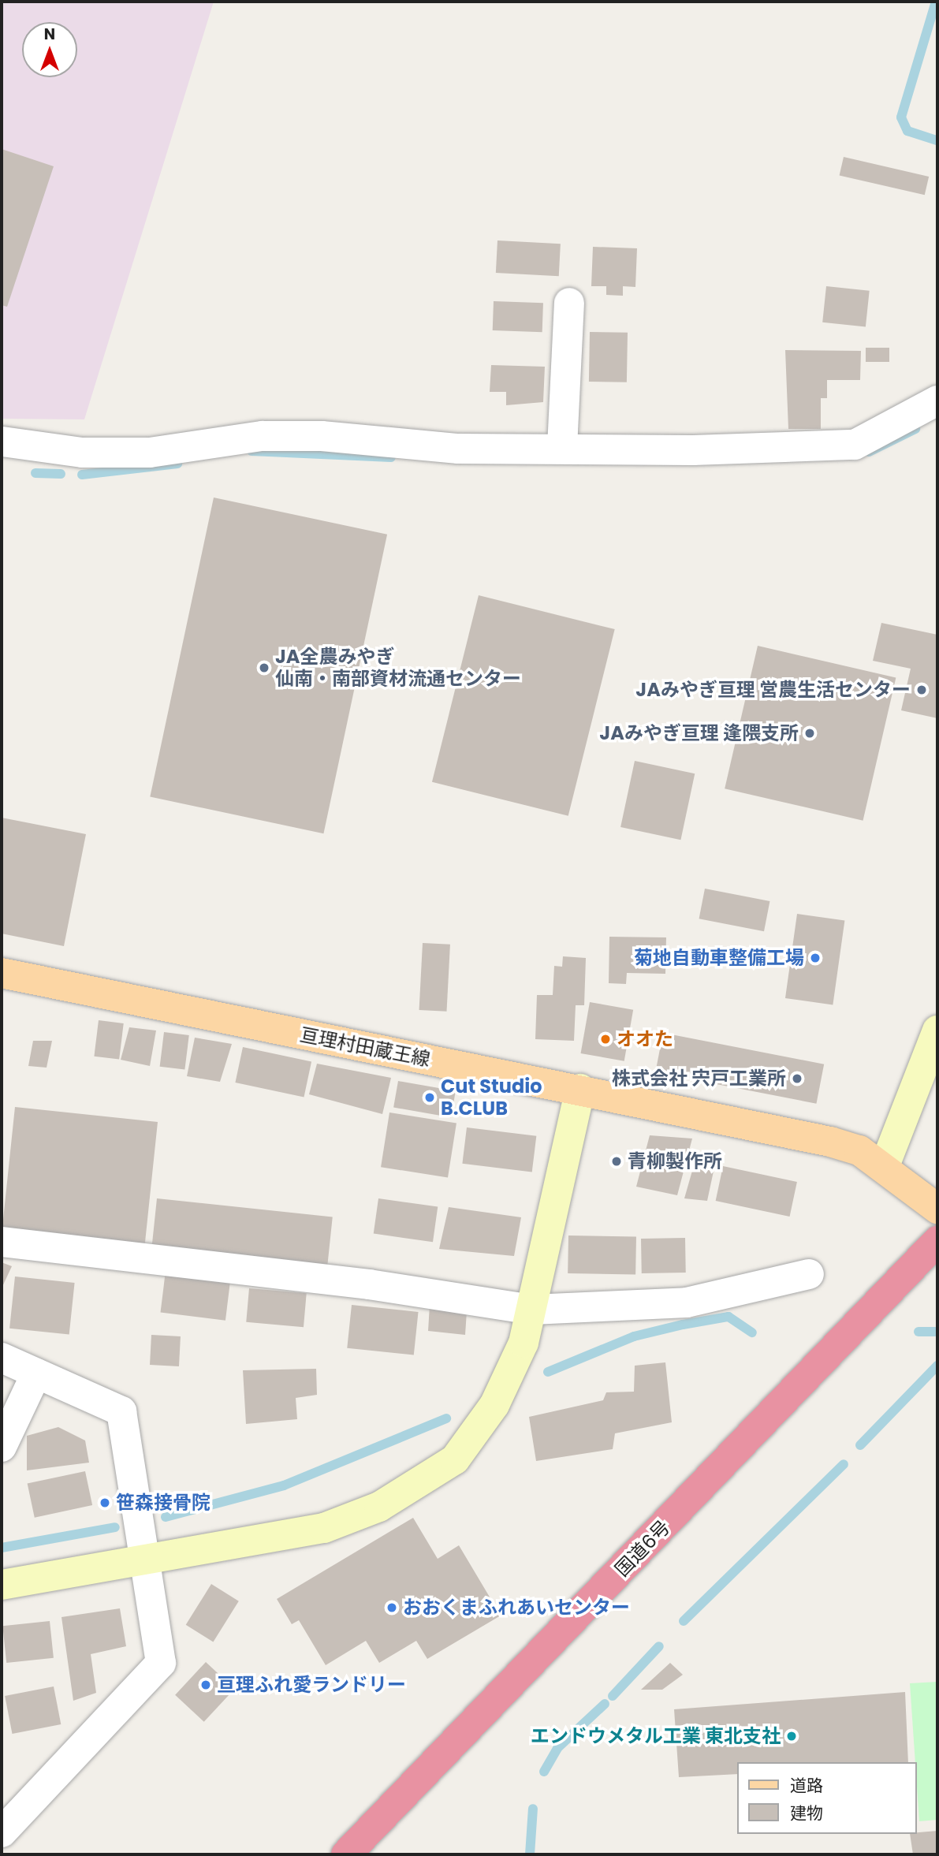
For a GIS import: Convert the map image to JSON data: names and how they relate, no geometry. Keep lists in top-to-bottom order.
{
  "streets": {
    "highway": ["国道6号"],
    "main road": ["亘理村田蔵王線"]
  },
  "places": [
    "JA全農みやぎ 仙南・南部資材流通センター",
    "JAみやぎ亘理 営農生活センター",
    "JAみやぎ亘理 逢隈支所",
    "菊地自動車整備工場",
    "オオた",
    "株式会社 宍戸工業所",
    "Cut Studio B.CLUB",
    "青柳製作所",
    "笹森接骨院",
    "おおくまふれあいセンター",
    "亘理ふれ愛ランドリー",
    "エンドウメタル工業 東北支社"
  ],
  "legend": ["道路", "建物"],
  "north": "top"
}
